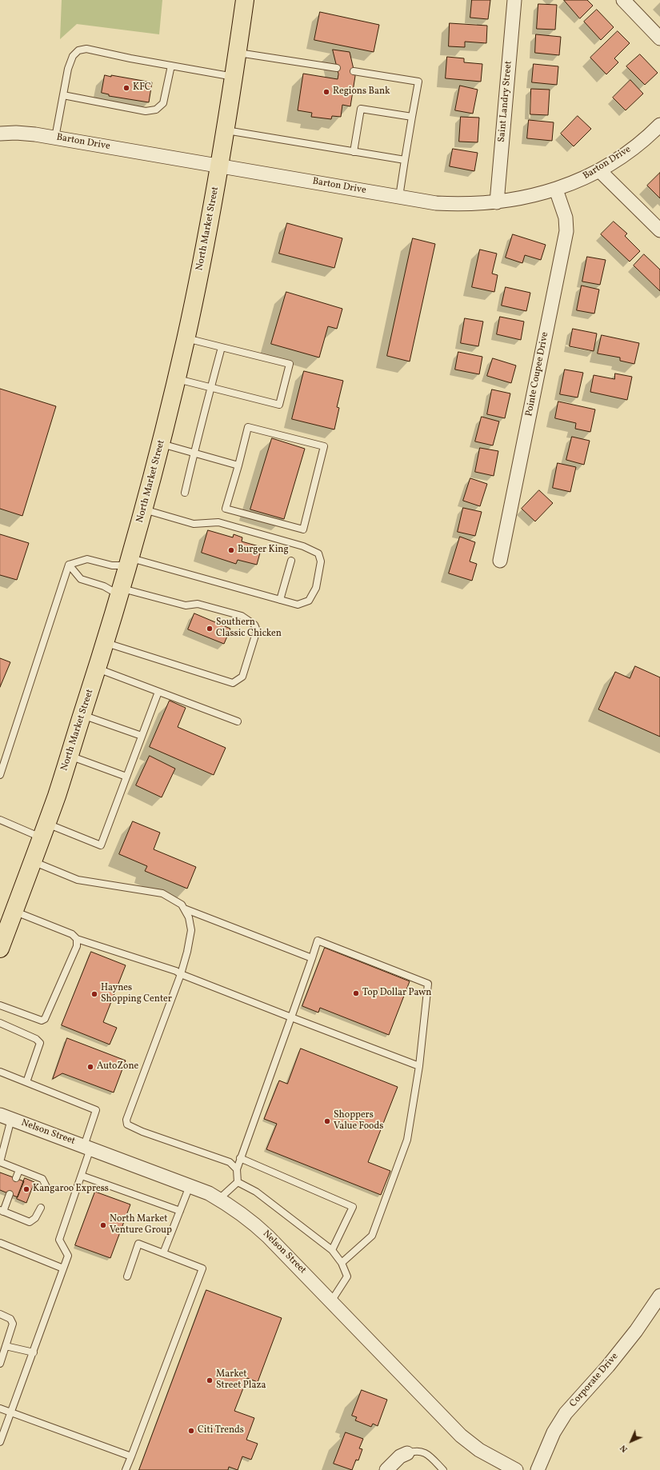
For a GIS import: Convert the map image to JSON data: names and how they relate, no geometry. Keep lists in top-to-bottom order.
{
  "streets": {
    "main road": ["North Market Street"],
    "street": [
      "Saint Landry Street",
      "Barton Drive",
      "Pointe Coupee Drive",
      "Nelson Street",
      "Corporate Drive"
    ]
  },
  "crossings": [
    ["Saint Landry Street", "Barton Drive"],
    ["Barton Drive", "North Market Street"],
    ["Barton Drive", "Pointe Coupee Drive"]
  ],
  "places": [
    "KFC",
    "Regions Bank",
    "Burger King",
    "Southern Classic Chicken",
    "Top Dollar Pawn",
    "Haynes Shopping Center",
    "AutoZone",
    "Shoppers Value Foods",
    "Kangaroo Express",
    "North Market Venture Group",
    "Market Street Plaza",
    "Citi Trends"
  ],
  "north": "bottom left"
}
